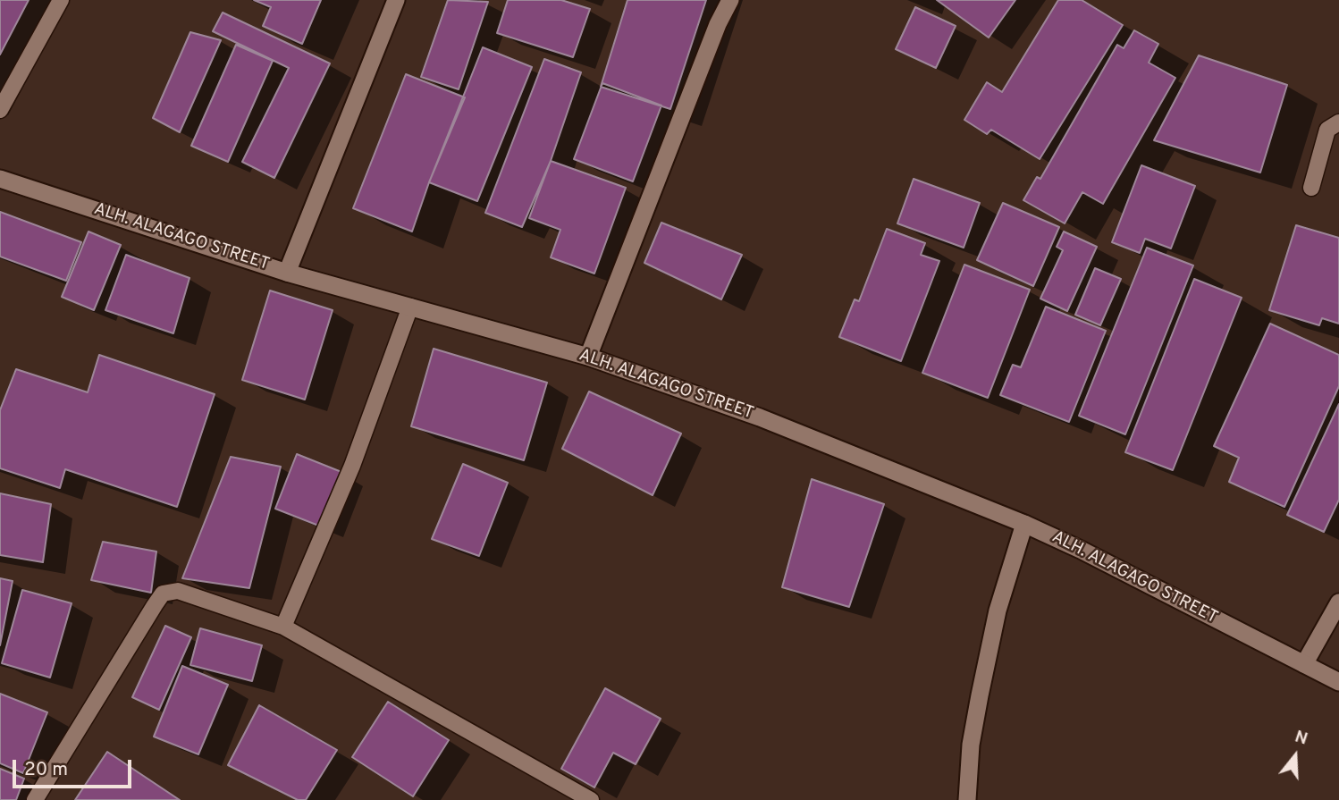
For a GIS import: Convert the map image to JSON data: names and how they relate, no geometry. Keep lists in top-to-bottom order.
{
  "streets": {
    "main road": ["ALH. ALAGAGO STREET"]
  },
  "scale_bar": "20 m",
  "north": "top"
}
